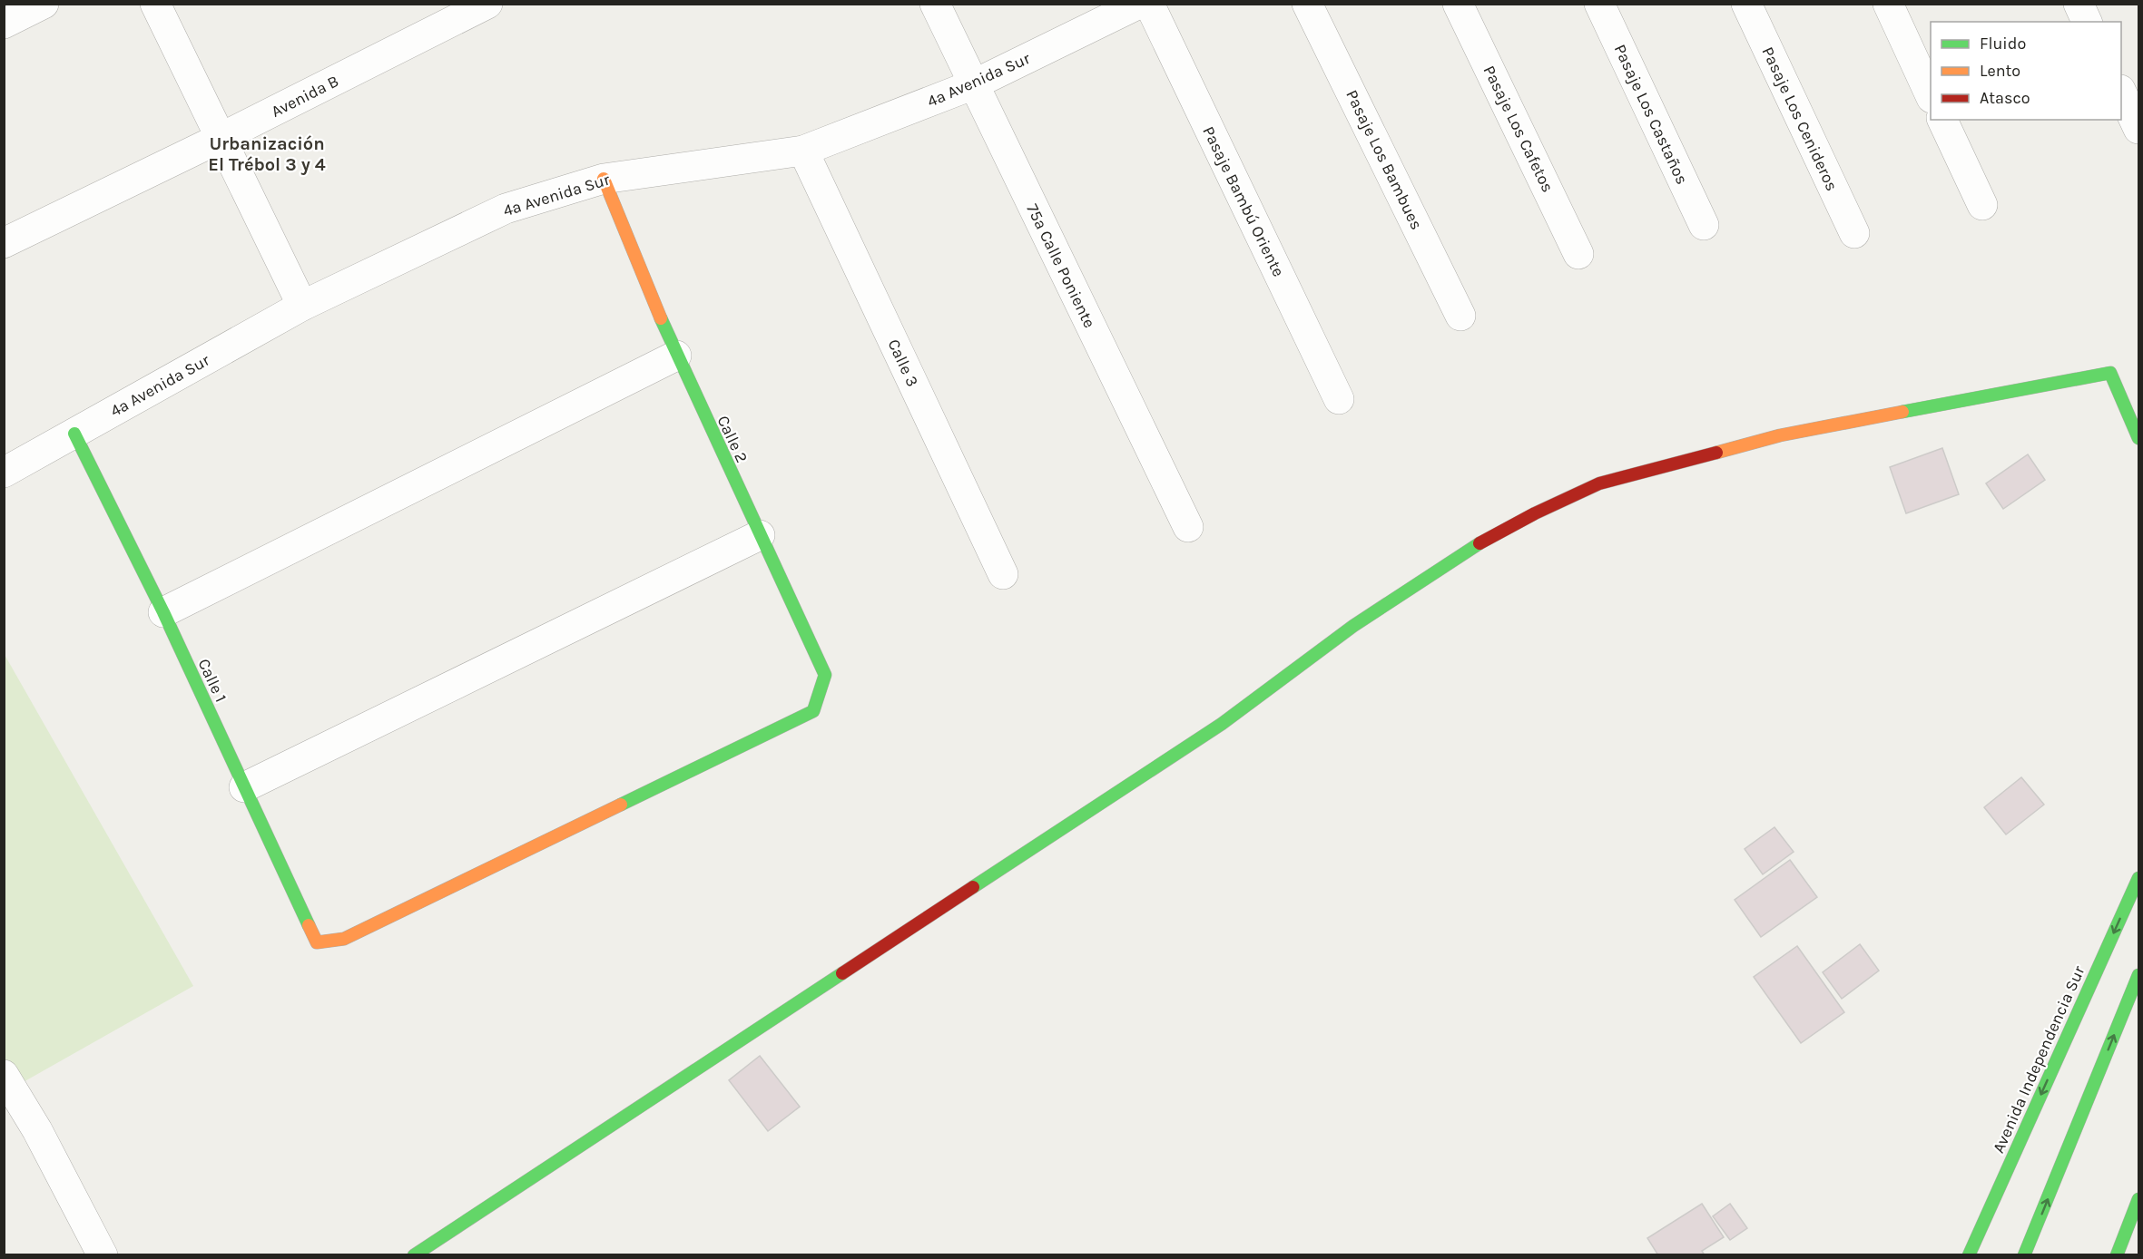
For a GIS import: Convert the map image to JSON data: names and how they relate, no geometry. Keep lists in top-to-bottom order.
{
  "streets": {
    "main road": ["Calle 2", "Calle 1", "Avenida Independencia Sur"],
    "street": [
      "4a Avenida Sur",
      "Avenida B",
      "Pasaje Los Castaños",
      "Pasaje Los Cenideros",
      "Pasaje Los Cafetos",
      "Pasaje Los Bambues",
      "Pasaje Bambú Oriente",
      "75a Calle Poniente",
      "Calle 3"
    ]
  },
  "crossings": [
    ["4a Avenida Sur", "75a Calle Poniente"],
    ["4a Avenida Sur", "Calle 3"],
    ["4a Avenida Sur", "Calle 2"],
    ["4a Avenida Sur", "Calle 1"],
    ["Calle 2", "Calle 1"]
  ],
  "districts": ["Urbanización El Trébol 3 y 4"],
  "legend": ["Fluido", "Lento", "Atasco"]
}
